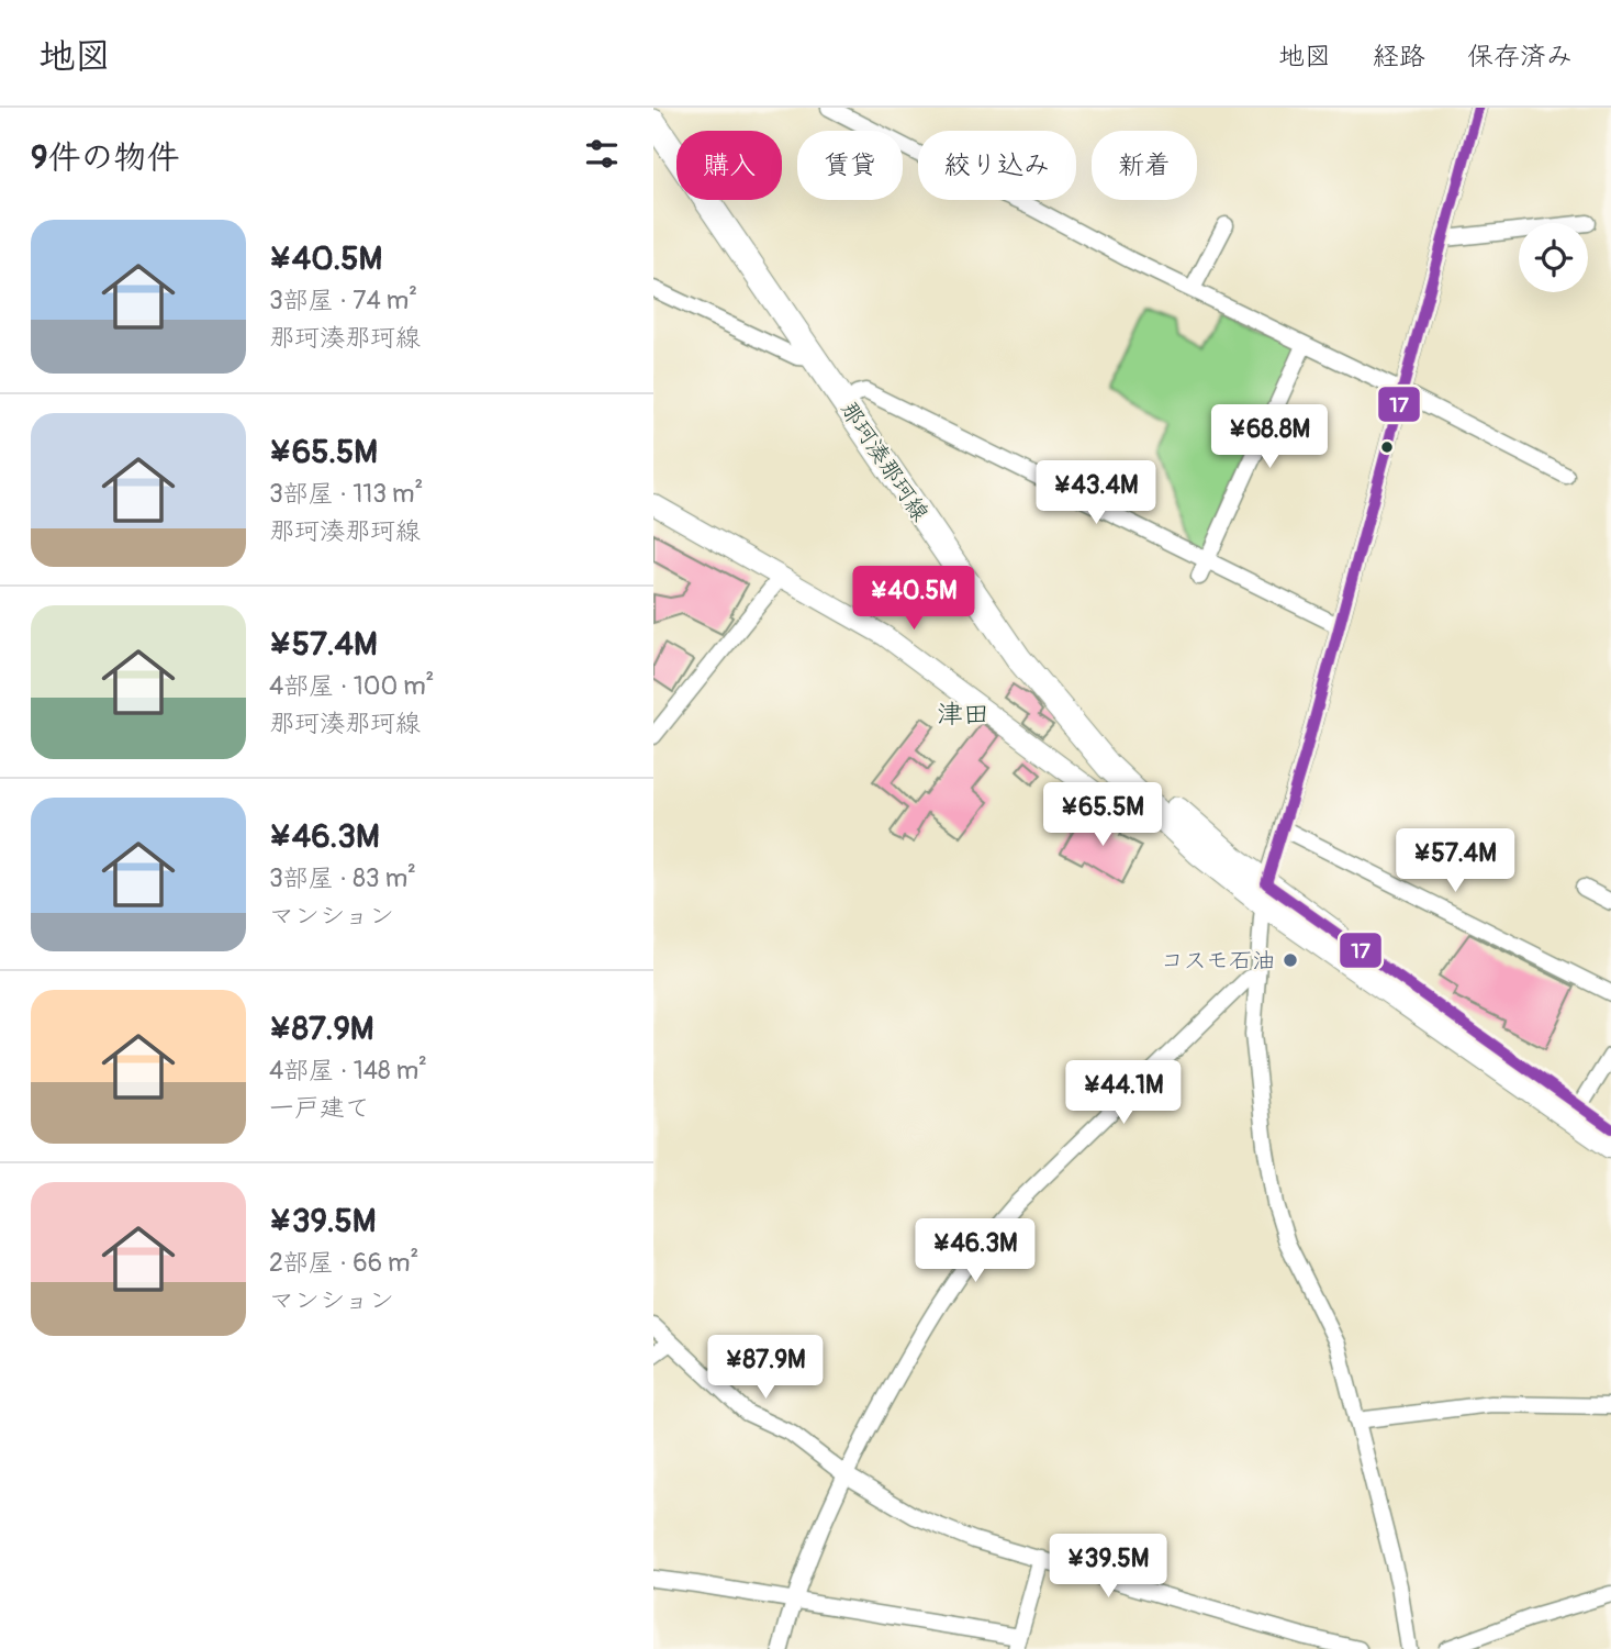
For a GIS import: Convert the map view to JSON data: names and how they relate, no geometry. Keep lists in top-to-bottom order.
{
  "streets": {
    "main road": ["那珂湊那珂線"]
  },
  "districts": ["津田"],
  "places": ["コスモ石油"],
  "lines": ["transit line 17"],
  "page": {
    "header": "地図",
    "nav": ["地図", "経路", "保存済み"],
    "heading": "9件の物件",
    "chip": [
      "購入",
      "賃貸",
      "絞り込み",
      "新着"
    ],
    "list": [
      {
        "name": "¥40.5M",
        "note": "3部屋 · 74 m² · 那珂湊那珂線"
      },
      {
        "name": "¥65.5M",
        "note": "3部屋 · 113 m² · 那珂湊那珂線"
      },
      {
        "name": "¥57.4M",
        "note": "4部屋 · 100 m² · 那珂湊那珂線"
      },
      {
        "name": "¥46.3M",
        "note": "3部屋 · 83 m² · マンション"
      },
      {
        "name": "¥87.9M",
        "note": "4部屋 · 148 m² · 一戸建て"
      },
      {
        "name": "¥39.5M",
        "note": "2部屋 · 66 m² · マンション"
      }
    ],
    "price": [
      "¥68.8M",
      "¥43.4M",
      "¥40.5M",
      "¥65.5M",
      "¥57.4M",
      "¥44.1M",
      "¥46.3M",
      "¥87.9M",
      "¥39.5M"
    ]
  }
}
